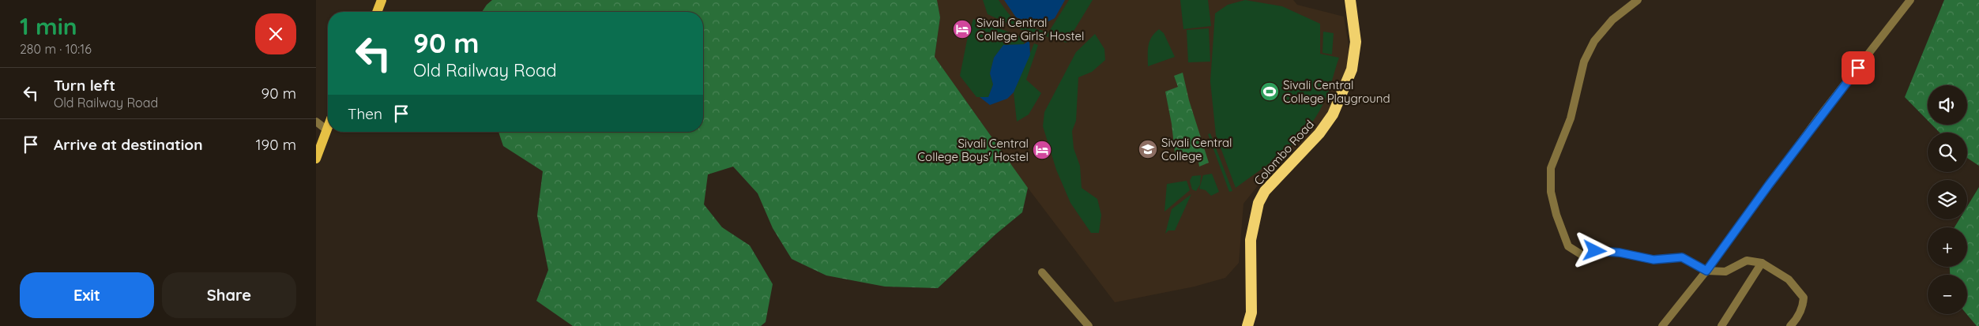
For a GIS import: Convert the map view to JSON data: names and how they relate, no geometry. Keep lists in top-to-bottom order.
{
  "streets": {
    "highway": ["Colombo Road"]
  },
  "places": {
    "hotel": ["Sivali Central College Girls' Hostel", "Sivali Central College Boys' Hostel"],
    "sports": ["Sivali Central College Playground"],
    "school or university": ["Sivali Central College"]
  },
  "page": {
    "heading": ["1 min", "280 m · 10:16"],
    "turn": ["90 m", "Old Railway Road"],
    "list": [
      {
        "name": "Turn left",
        "note": "Old Railway Road",
        "value": "90 m"
      },
      {
        "name": "Arrive at destination",
        "value": "190 m"
      }
    ],
    "map_buttons": ["+", "−"],
    "then": "Then",
    "buttons": ["Exit", "Share"]
  }
}
